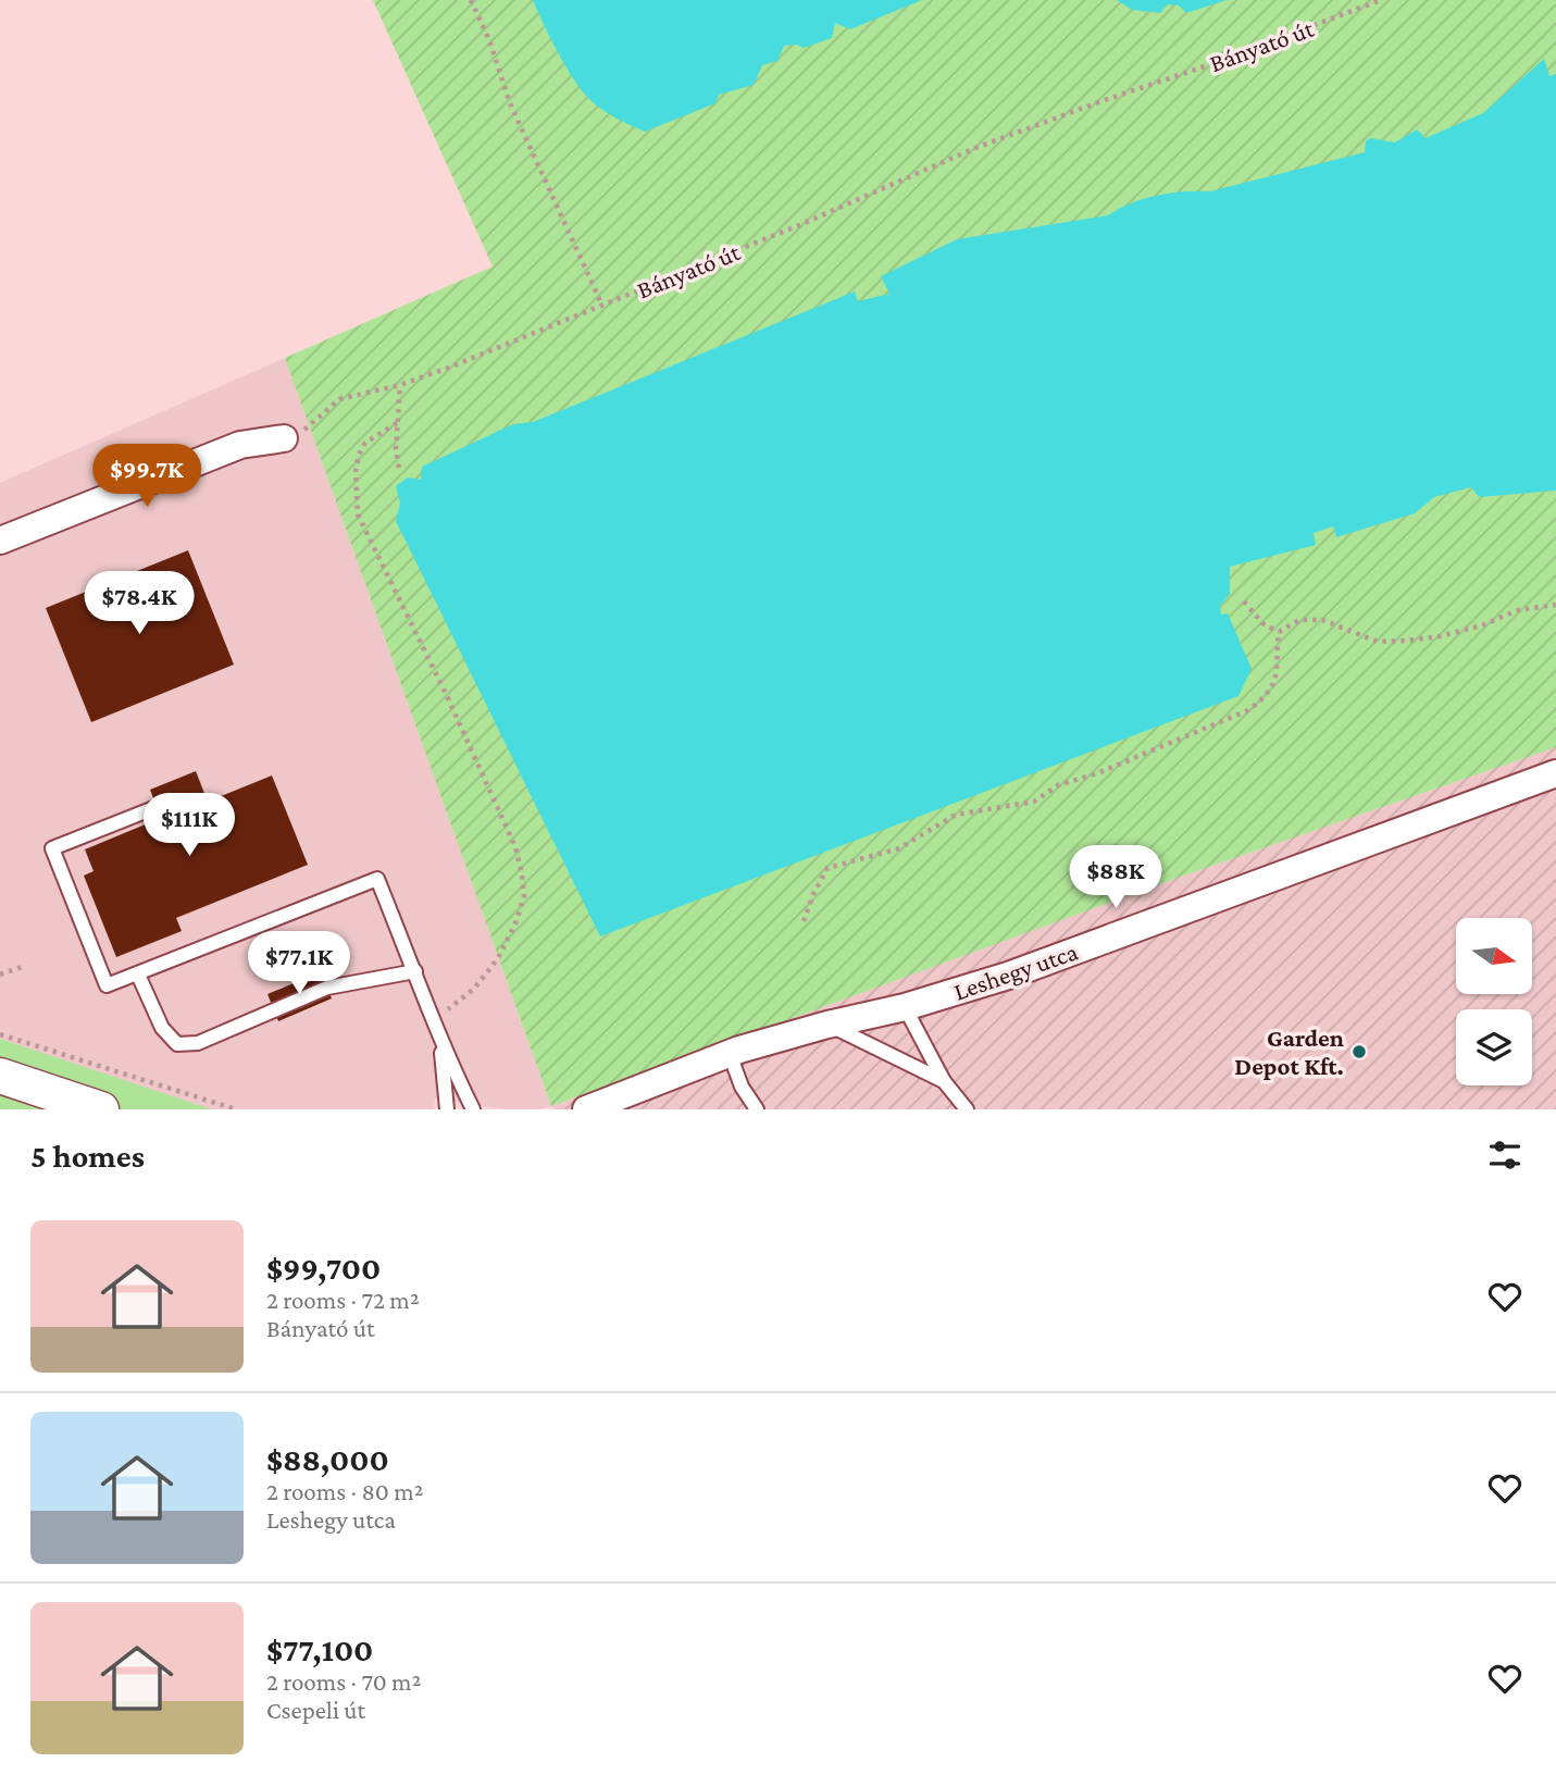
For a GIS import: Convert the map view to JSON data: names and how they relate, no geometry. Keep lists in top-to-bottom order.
{
  "streets": {
    "street": ["Leshegy utca"],
    "path": ["Bányató út"]
  },
  "places": ["Garden Depot Kft."],
  "north": "right",
  "page": {
    "price": [
      "$99.7K",
      "$78.4K",
      "$111K",
      "$88K",
      "$77.1K"
    ],
    "heading": "5 homes",
    "list": [
      {
        "name": "$99,700",
        "note": "2 rooms · 72 m² · Bányató út"
      },
      {
        "name": "$88,000",
        "note": "2 rooms · 80 m² · Leshegy utca"
      },
      {
        "name": "$77,100",
        "note": "2 rooms · 70 m² · Csepeli út"
      }
    ]
  }
}
